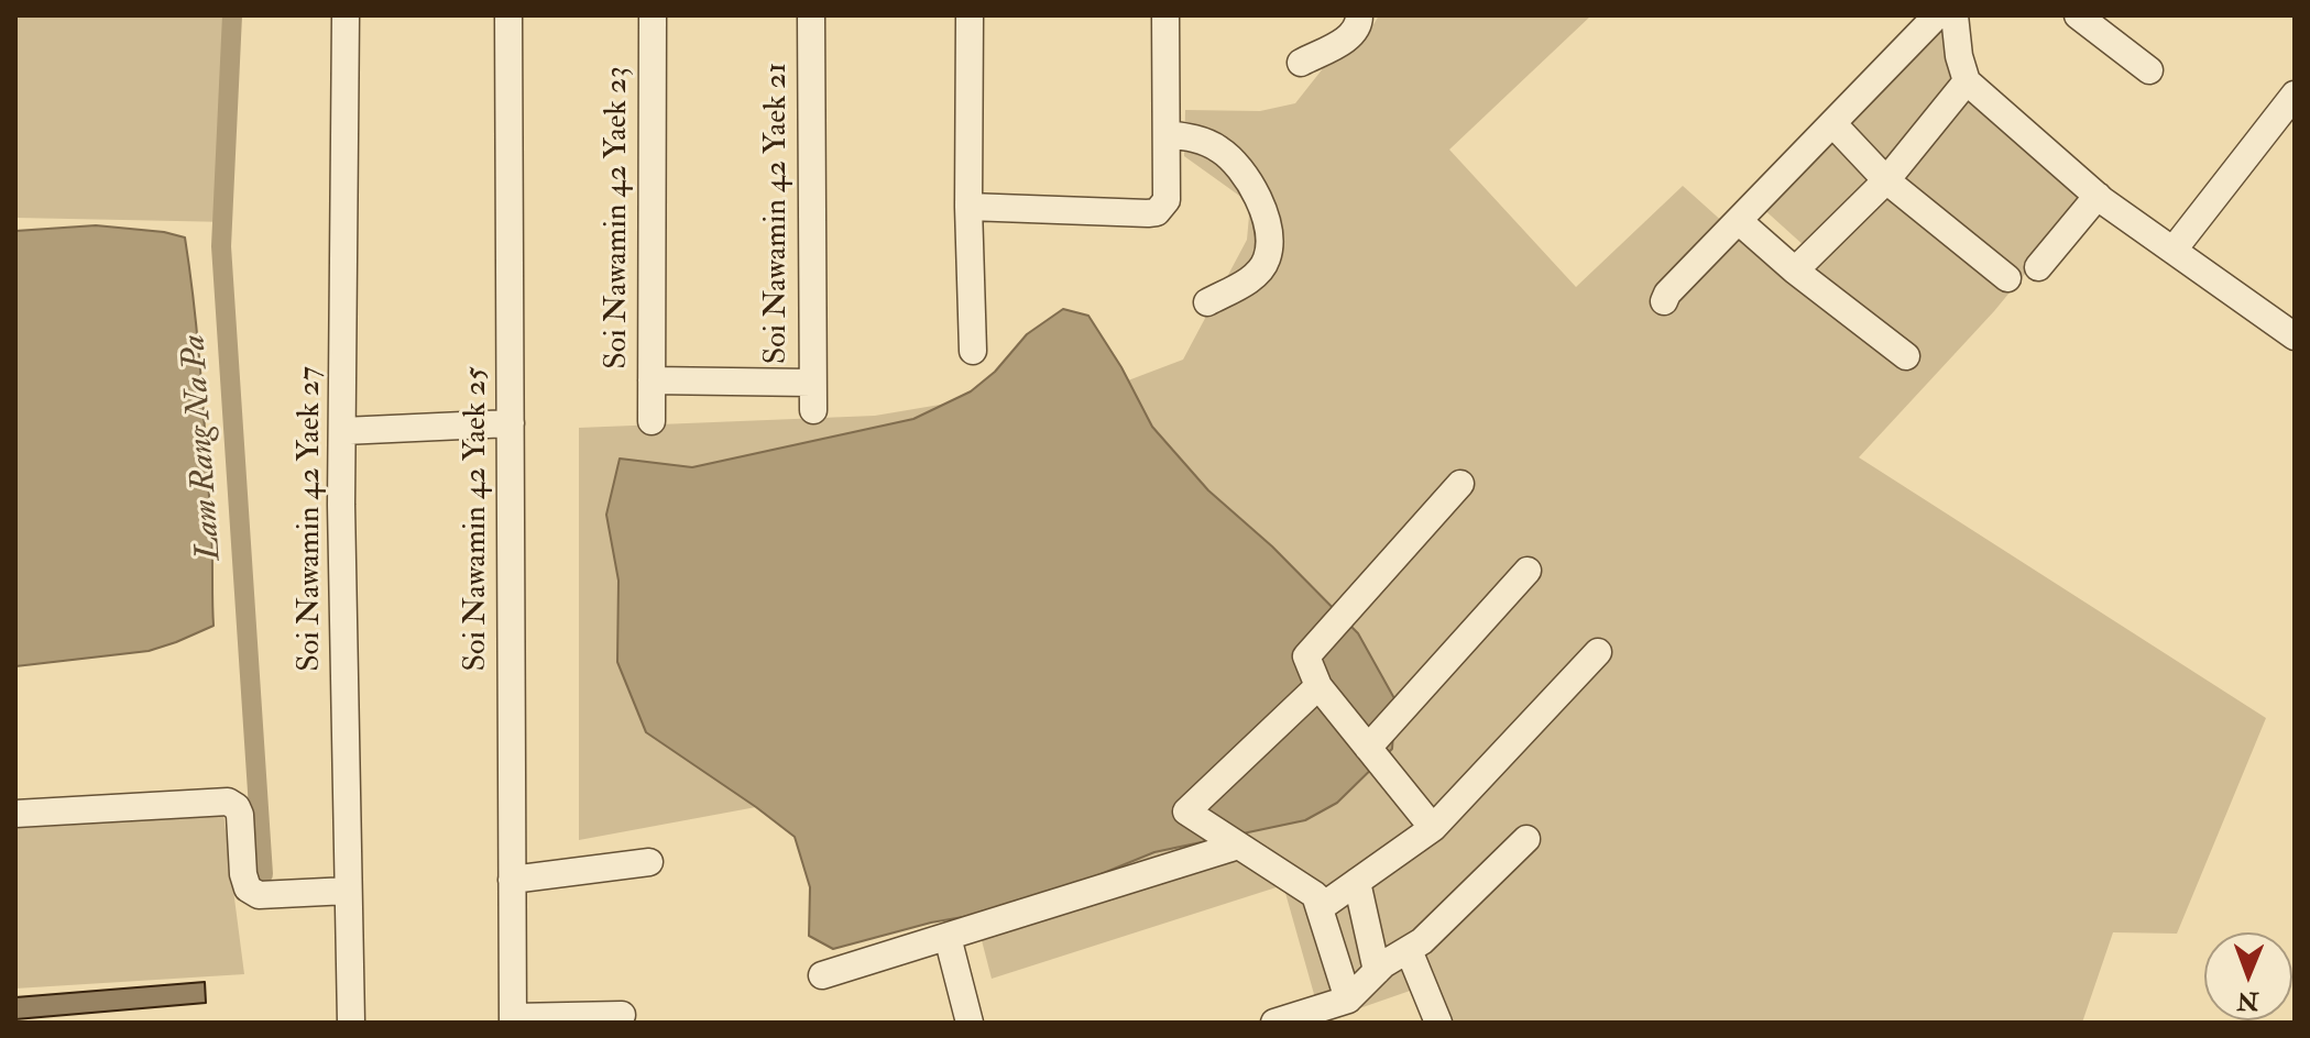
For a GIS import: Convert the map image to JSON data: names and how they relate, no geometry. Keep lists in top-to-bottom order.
{
  "streets": {
    "street": [
      "Soi Nawamin 42 Yaek 21",
      "Soi Nawamin 42 Yaek 23",
      "Soi Nawamin 42 Yaek 27",
      "Soi Nawamin 42 Yaek 25"
    ]
  },
  "water": ["Lam Rang Na Pa"],
  "north": "bottom"
}
